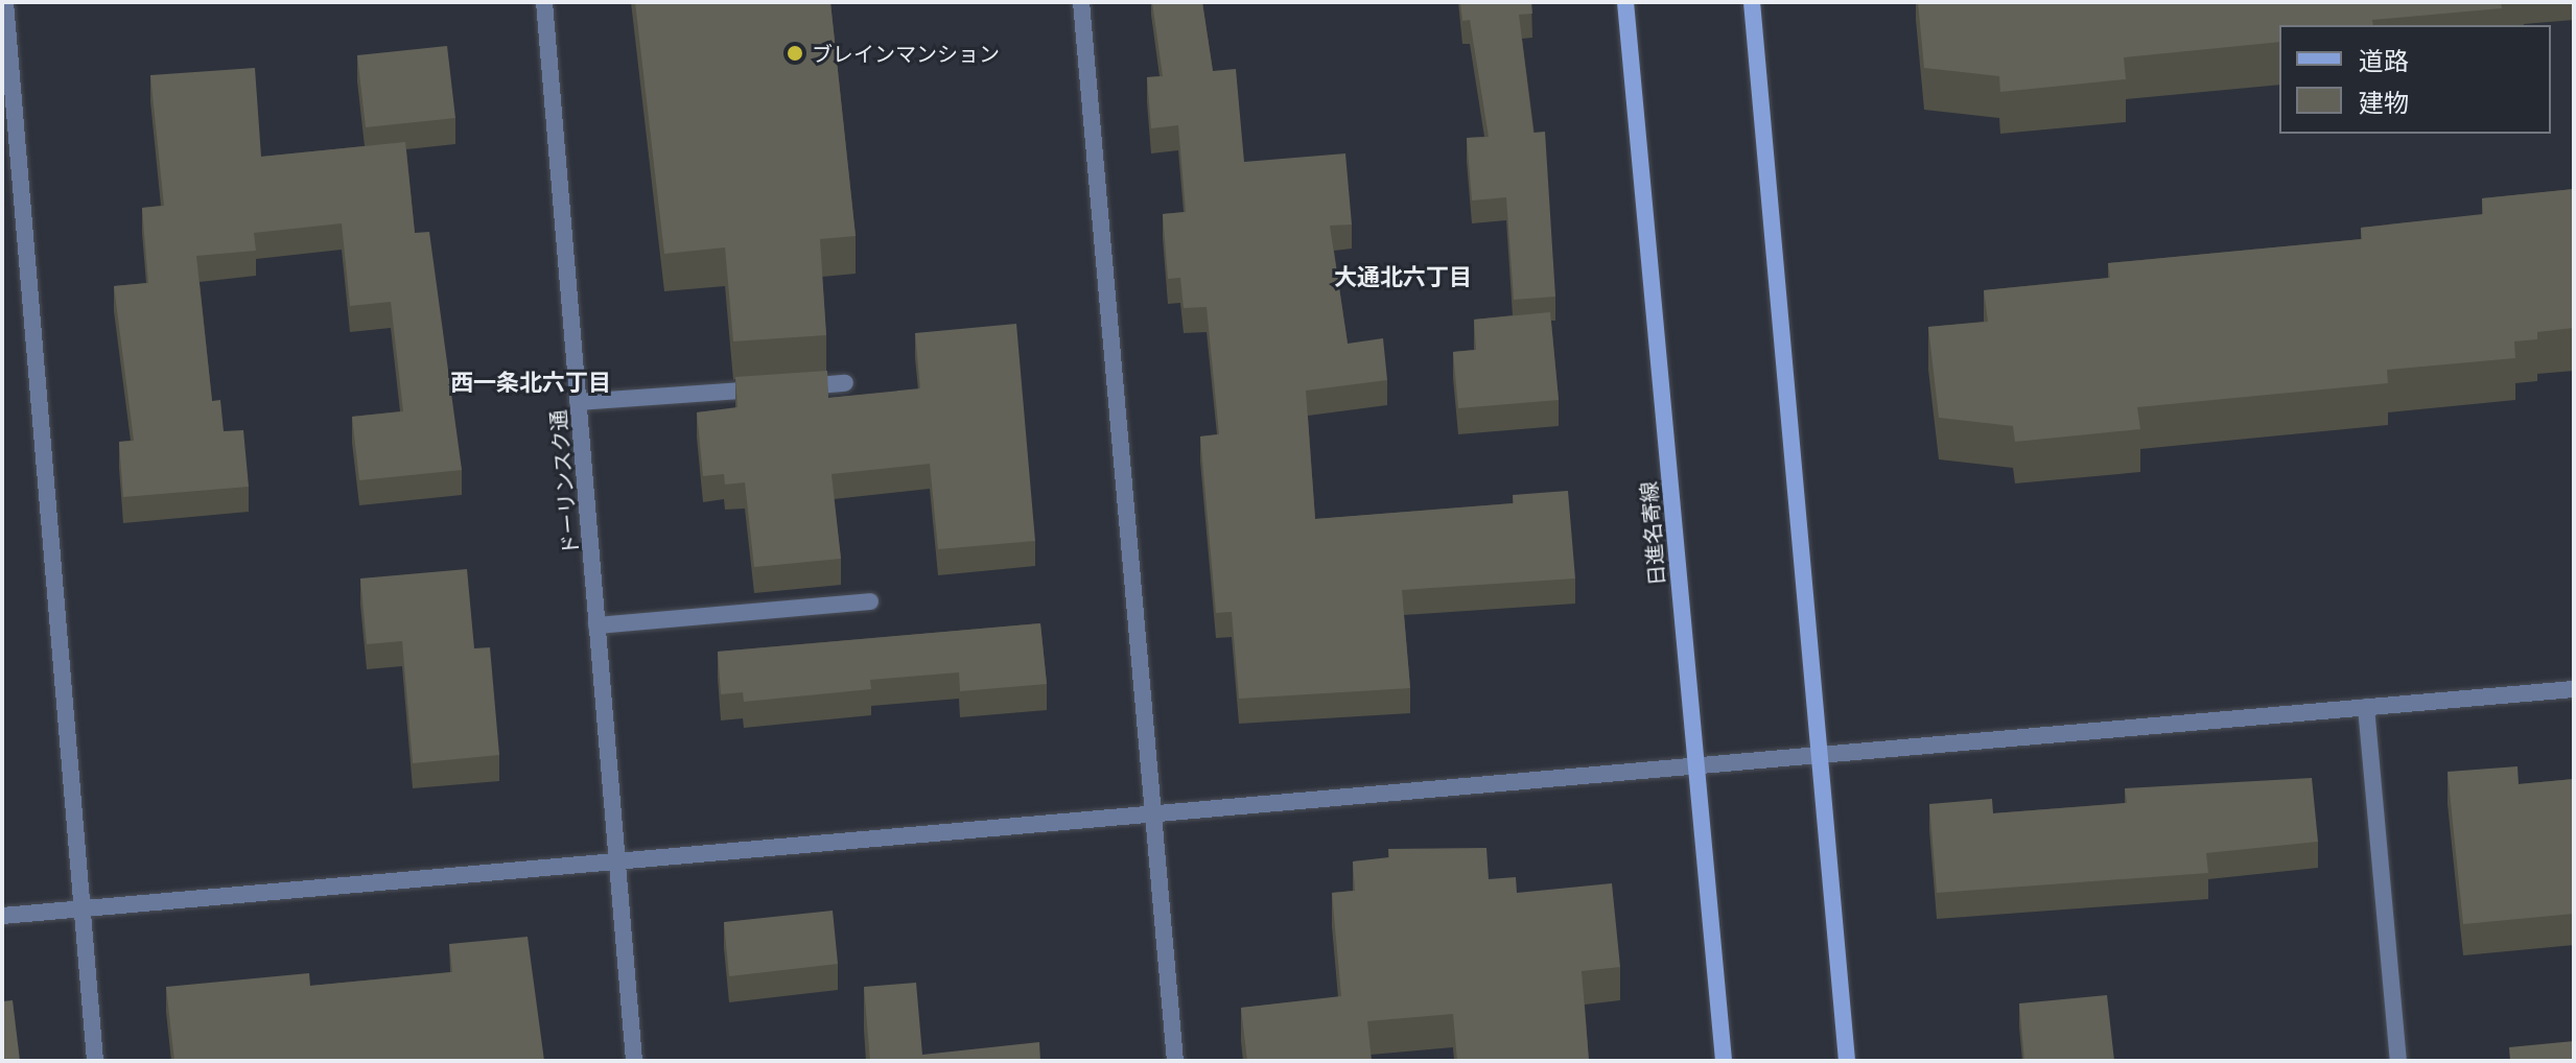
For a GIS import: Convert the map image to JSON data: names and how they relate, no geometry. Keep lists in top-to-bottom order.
{
  "streets": {
    "main road": ["日進名寄線"],
    "street": ["ドーリンスク通"]
  },
  "districts": ["大通北六丁目", "西一条北六丁目"],
  "places": ["ブレインマンション"],
  "legend": ["道路", "建物"]
}
